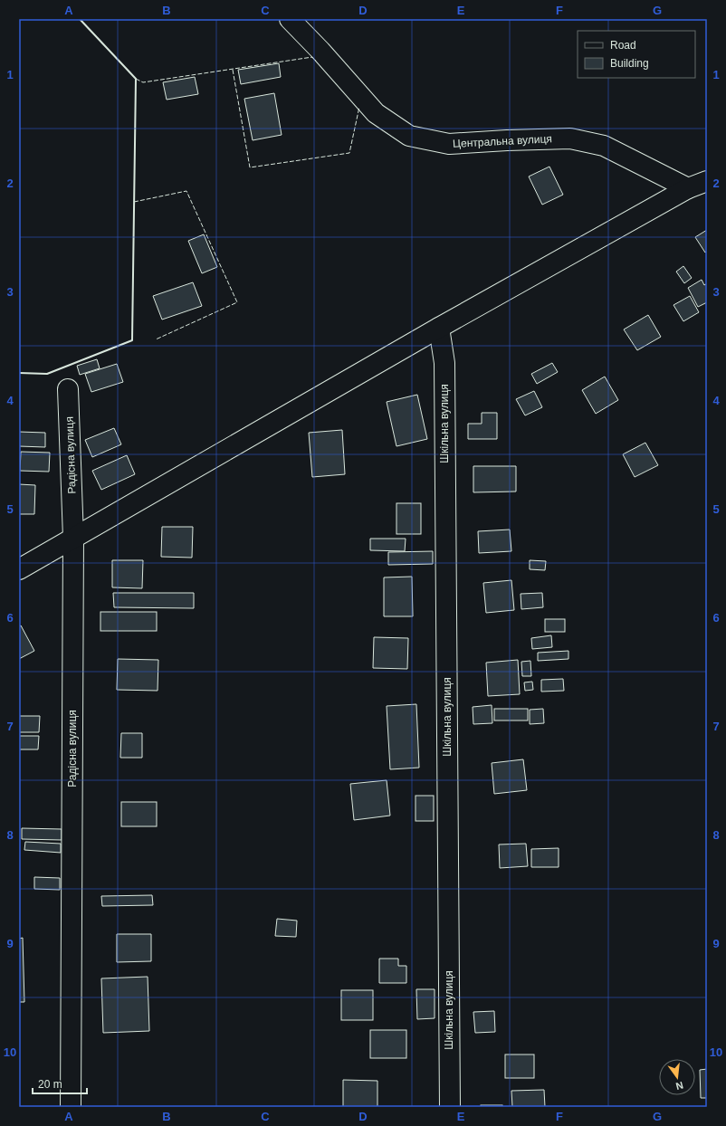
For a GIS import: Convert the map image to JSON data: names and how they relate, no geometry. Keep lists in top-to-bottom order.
{
  "streets": {
    "street": ["Центральна вулиця", "Шкільна вулиця", "Радісна вулиця"]
  },
  "legend": ["Road", "Building"],
  "scale_bar": "20 m",
  "north": "bottom",
  "grid": {
    "columns": [
      "A",
      "B",
      "C",
      "D",
      "E",
      "F",
      "G"
    ],
    "rows": [
      "1",
      "2",
      "3",
      "4",
      "5",
      "6",
      "7",
      "8",
      "9",
      "10"
    ]
  }
}
